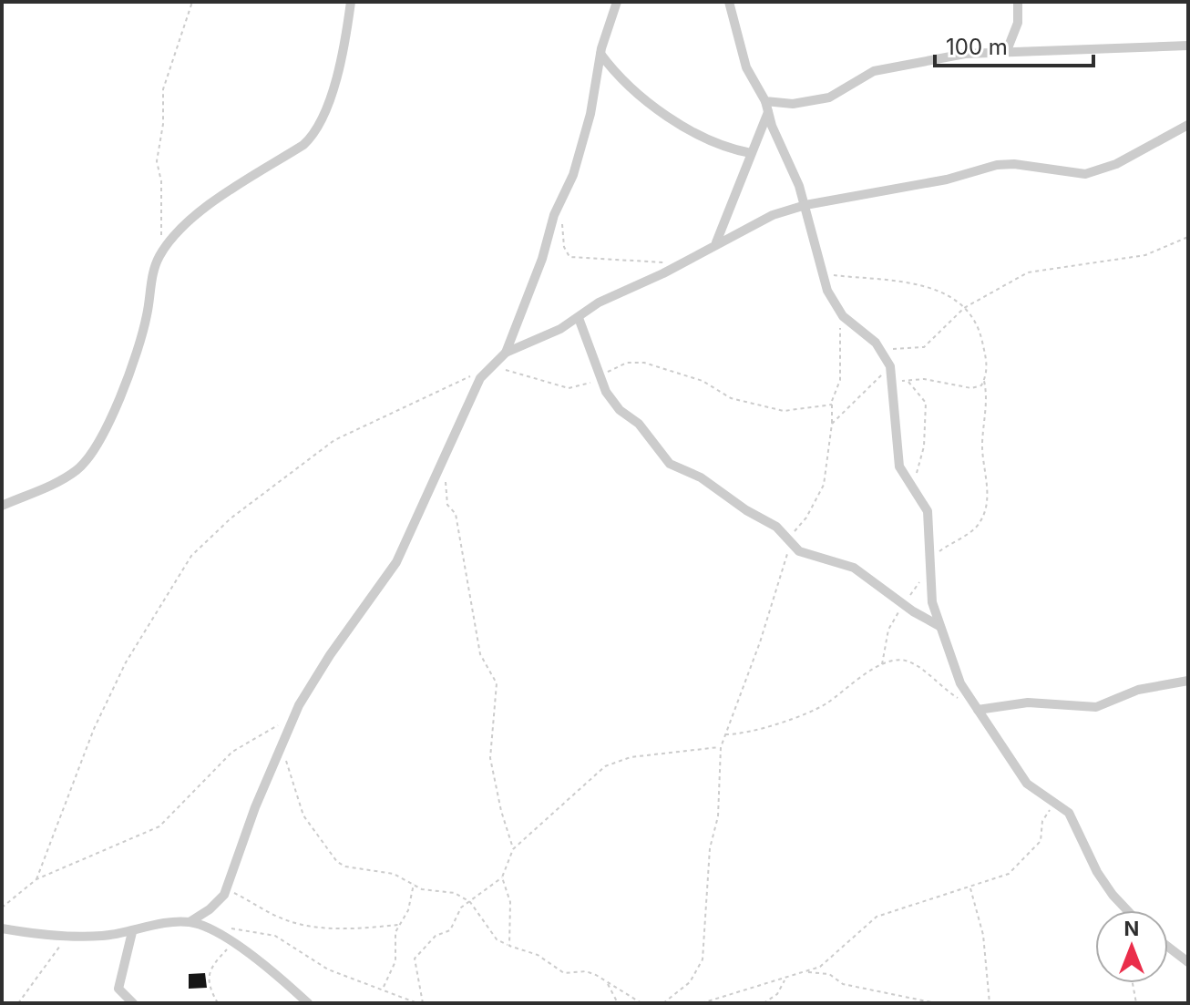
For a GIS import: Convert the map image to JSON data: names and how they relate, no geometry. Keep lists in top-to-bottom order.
{
  "scale_bar": "100 m",
  "north": "top"
}
